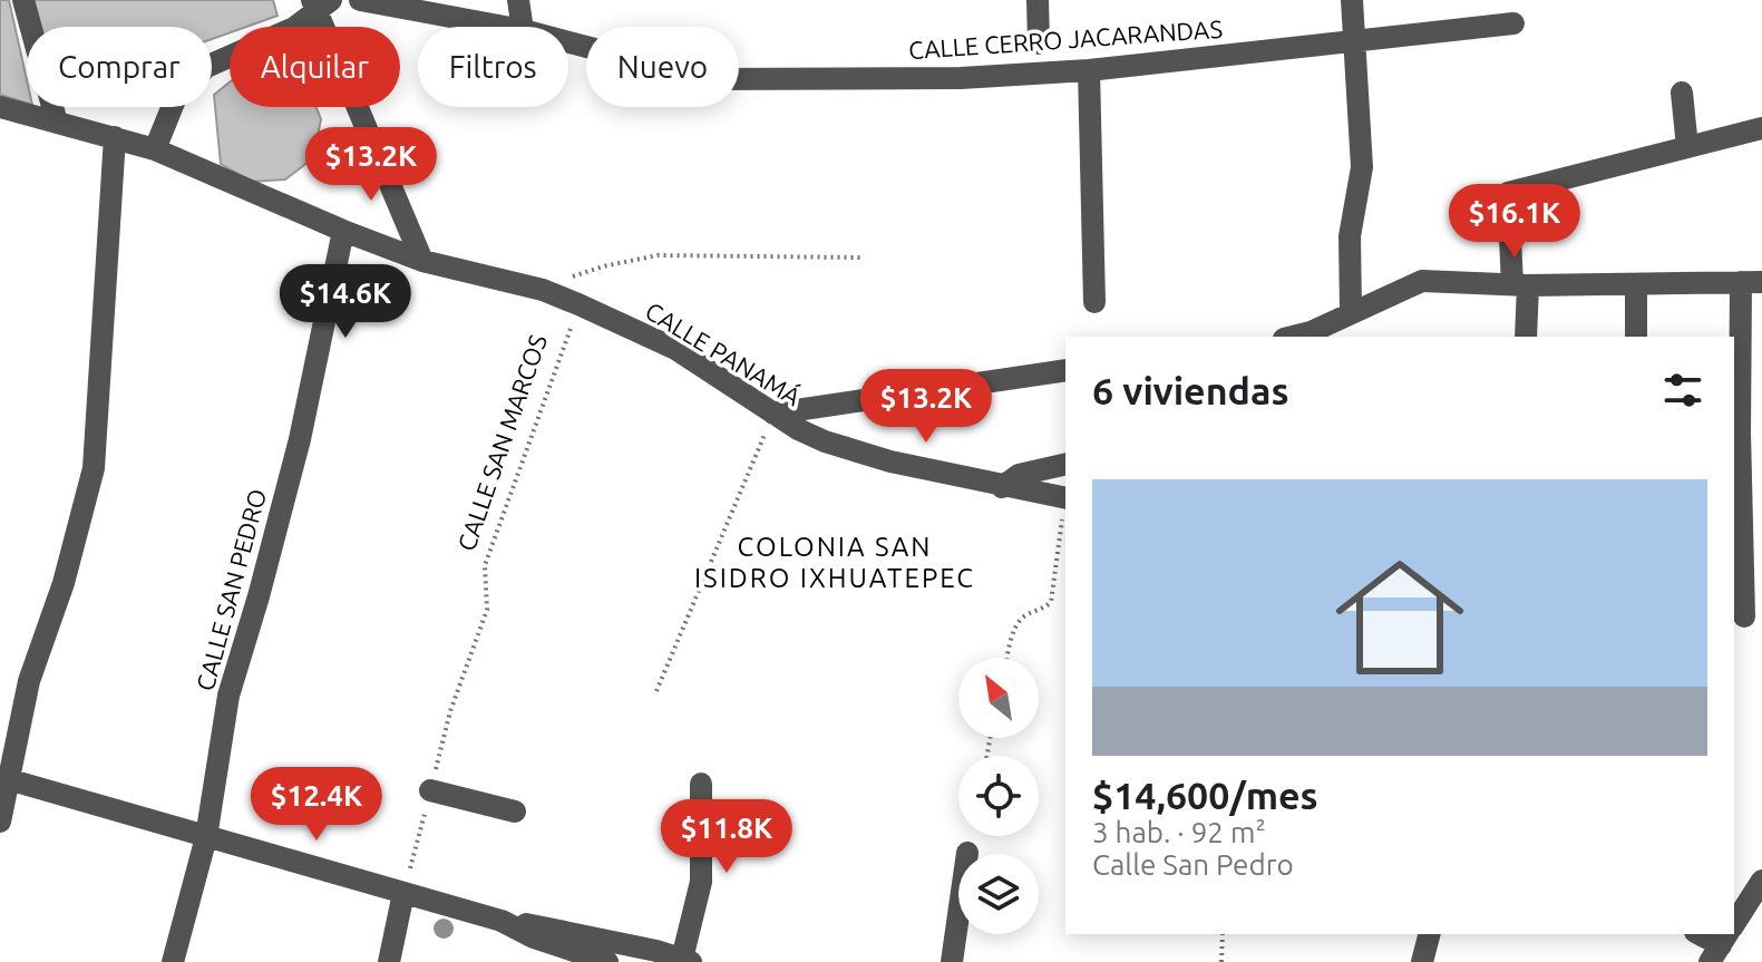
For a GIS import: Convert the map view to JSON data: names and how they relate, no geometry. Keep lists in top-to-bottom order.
{
  "streets": {
    "street": ["CALLE CERRO JACARANDAS", "CALLE PANAMÁ", "CALLE SAN PEDRO"],
    "path": ["CALLE SAN MARCOS"]
  },
  "crossings": [
    ["CALLE PANAMÁ", "CALLE SAN MARCOS"],
    ["CALLE PANAMÁ", "CALLE SAN PEDRO"]
  ],
  "districts": ["COLONIA SAN ISIDRO IXHUATEPEC"],
  "north": "top left",
  "page": {
    "chip": [
      "Comprar",
      "Alquilar",
      "Filtros",
      "Nuevo"
    ],
    "price": [
      "$13.2K",
      "$16.1K",
      "$14.6K",
      "$13.2K",
      "$12.4K",
      "$11.8K"
    ],
    "heading": "6 viviendas",
    "list": [
      {
        "name": "$14,600/mes",
        "note": "3 hab. · 92 m² · Calle San Pedro"
      }
    ]
  }
}
